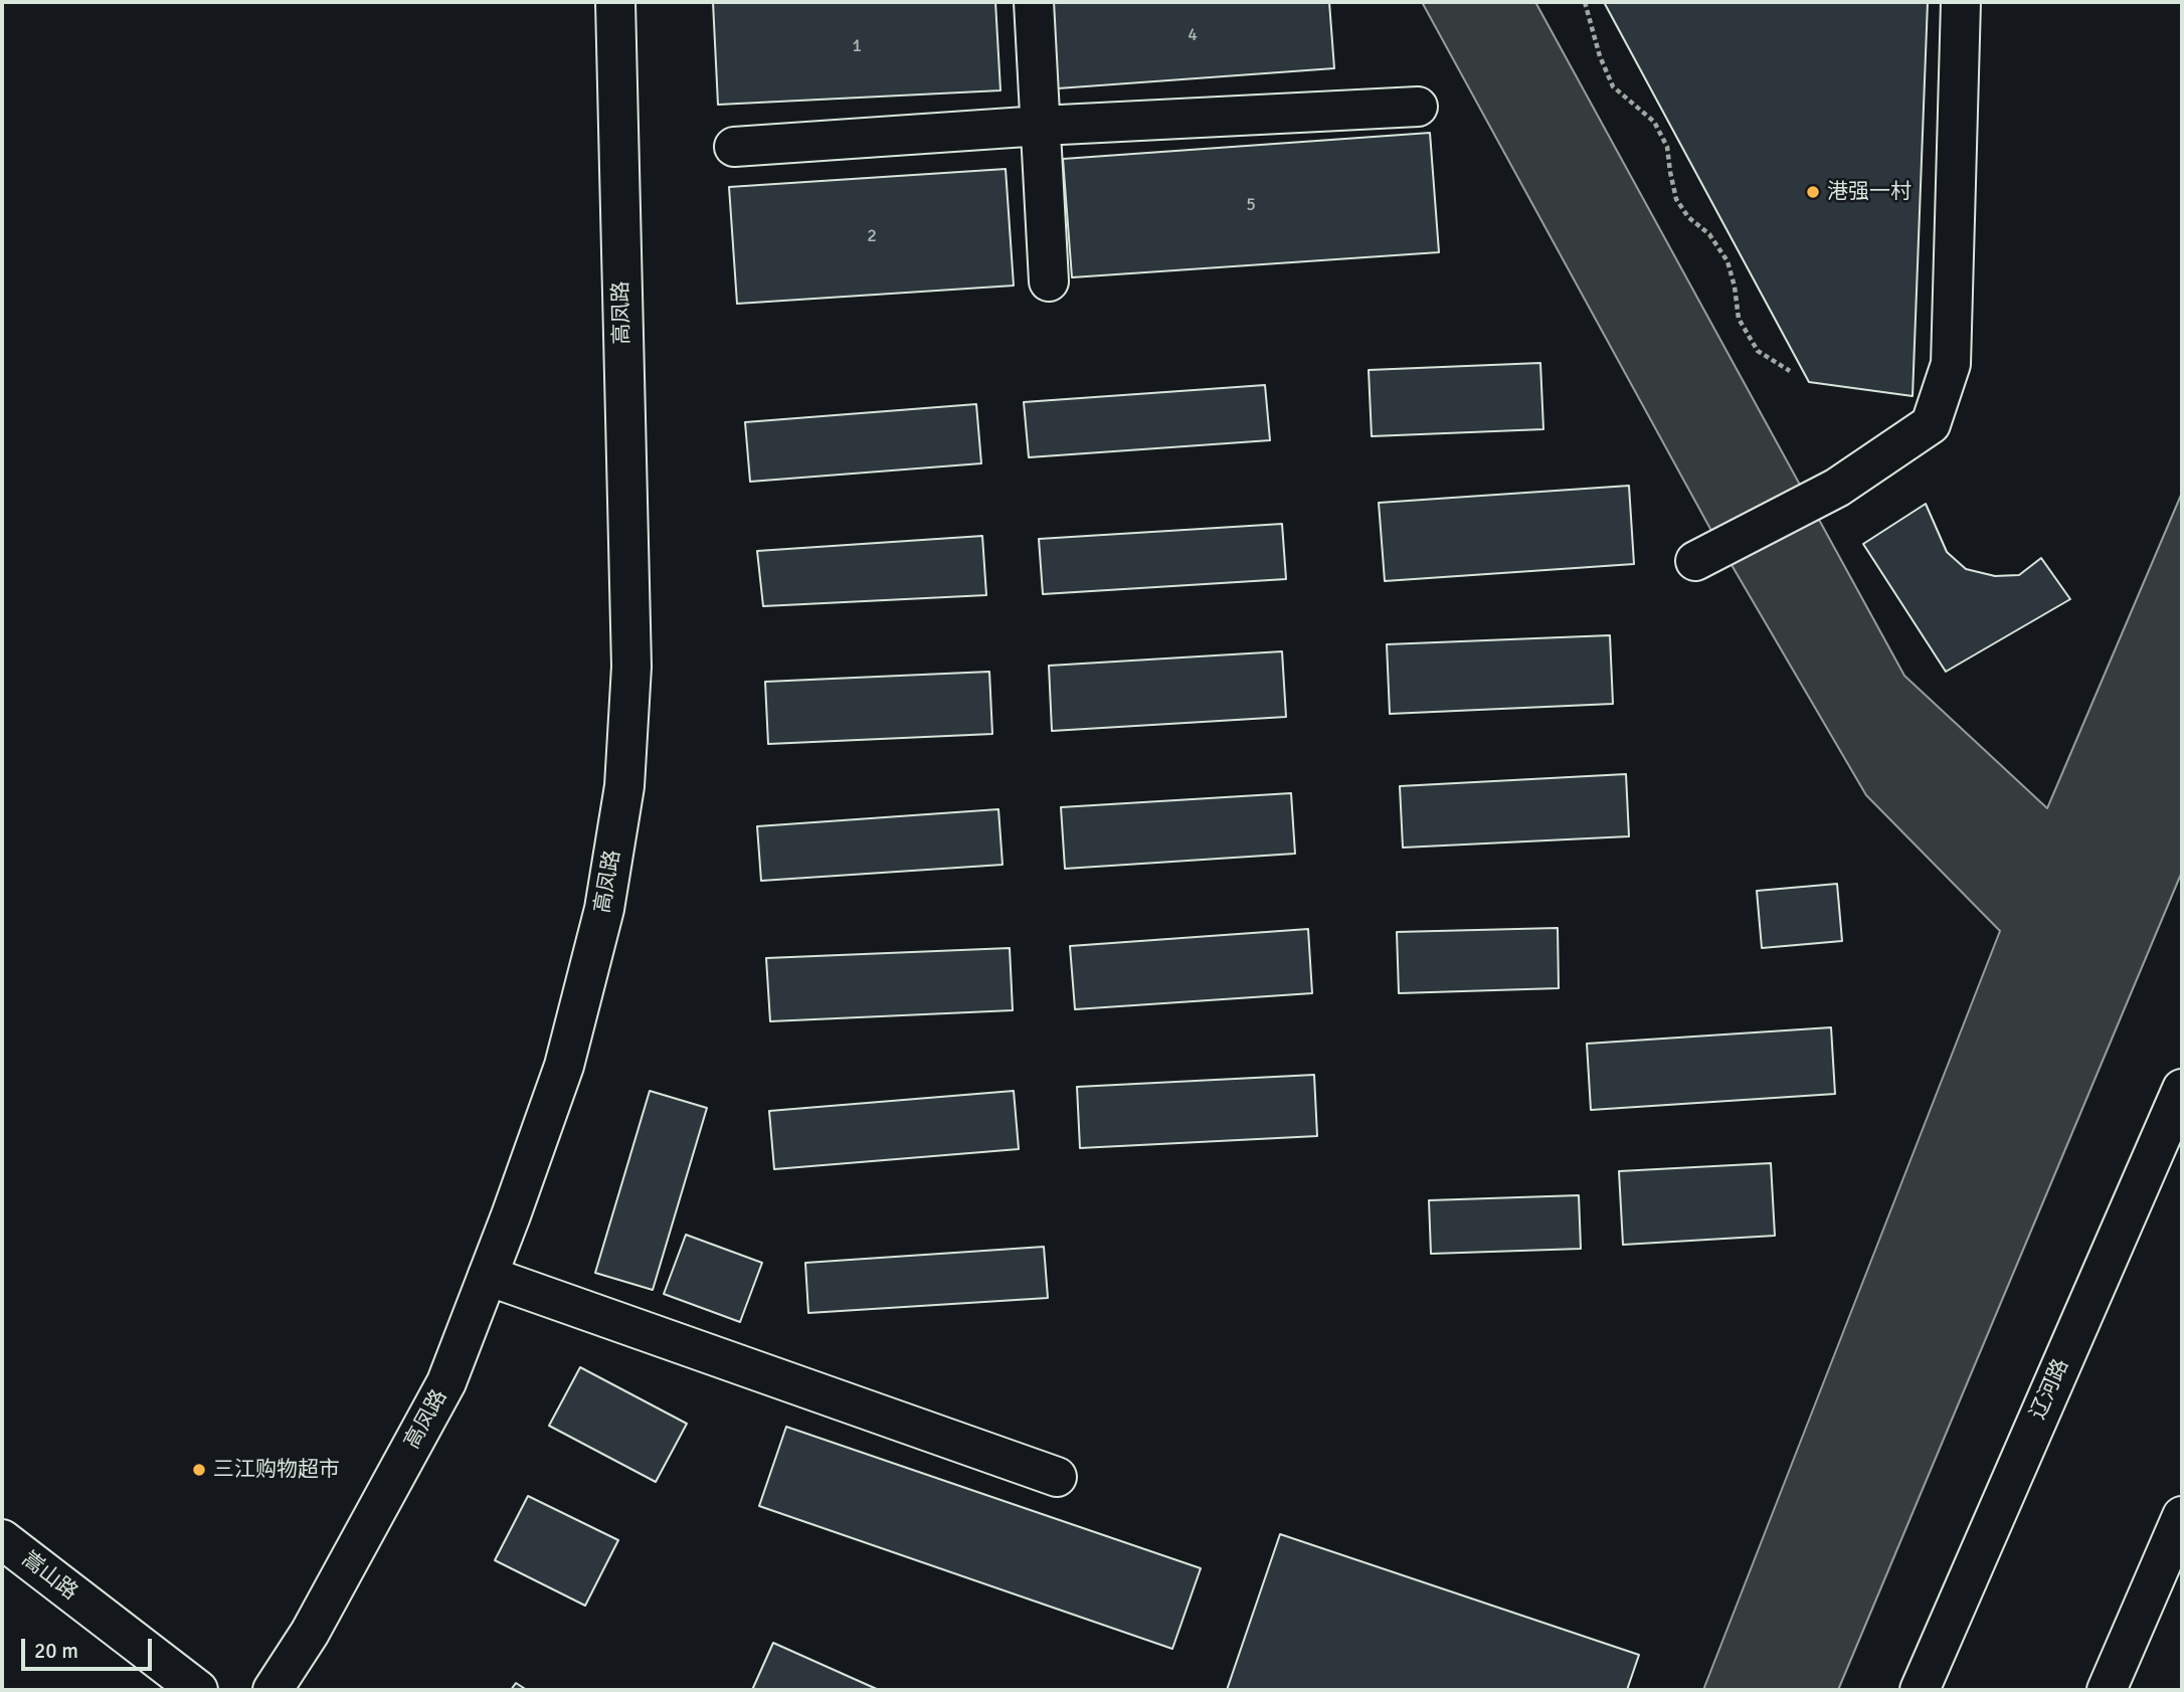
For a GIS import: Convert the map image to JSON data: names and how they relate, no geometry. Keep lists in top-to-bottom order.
{
  "streets": {
    "street": ["高凤路", "辽河路", "嵩山路"]
  },
  "places": ["港强一村", "三江购物超市"],
  "house_numbers": [
    "4",
    "1",
    "5",
    "2"
  ],
  "scale_bar": "20 m"
}
